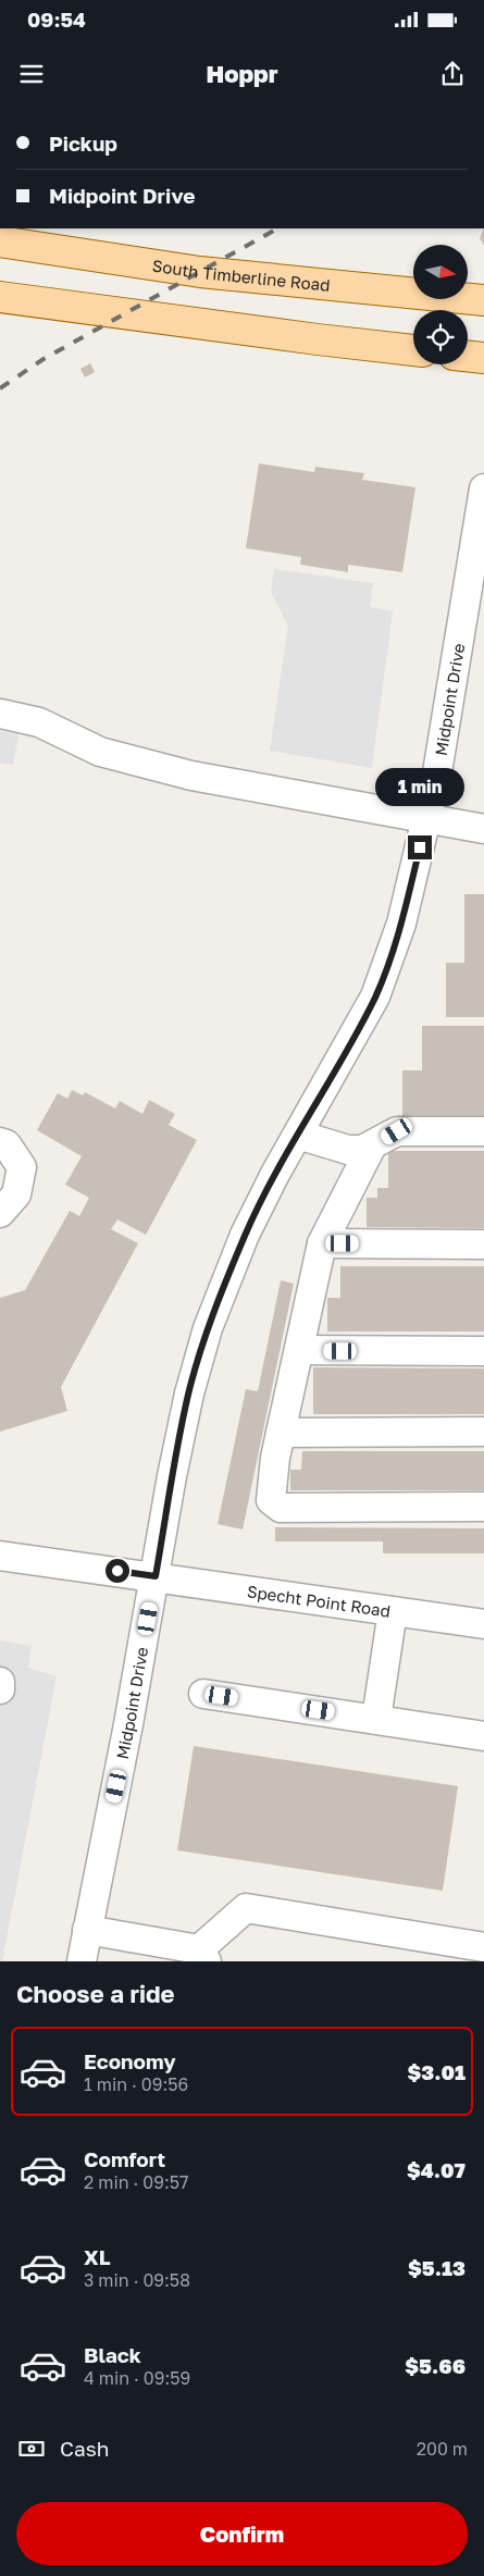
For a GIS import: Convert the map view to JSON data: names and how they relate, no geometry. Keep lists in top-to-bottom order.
{
  "streets": {
    "main road": ["South Timberline Road"],
    "street": ["Midpoint Drive", "Specht Point Road"]
  },
  "crossings": [
    ["Midpoint Drive", "Specht Point Road"]
  ],
  "north": "right",
  "page": {
    "status": "09:54",
    "header": "Hoppr",
    "banner": ["Pickup", "Midpoint Drive"],
    "bubble": "1 min",
    "heading": "Choose a ride",
    "list": [
      {
        "name": "Economy",
        "note": "1 min · 09:56",
        "value": "$3.01"
      },
      {
        "name": "Comfort",
        "note": "2 min · 09:57",
        "value": "$4.07"
      },
      {
        "name": "XL",
        "note": "3 min · 09:58",
        "value": "$5.13"
      },
      {
        "name": "Black",
        "note": "4 min · 09:59",
        "value": "$5.66"
      }
    ],
    "pay": ["Cash", "200 m"],
    "buttons": "Confirm"
  }
}
